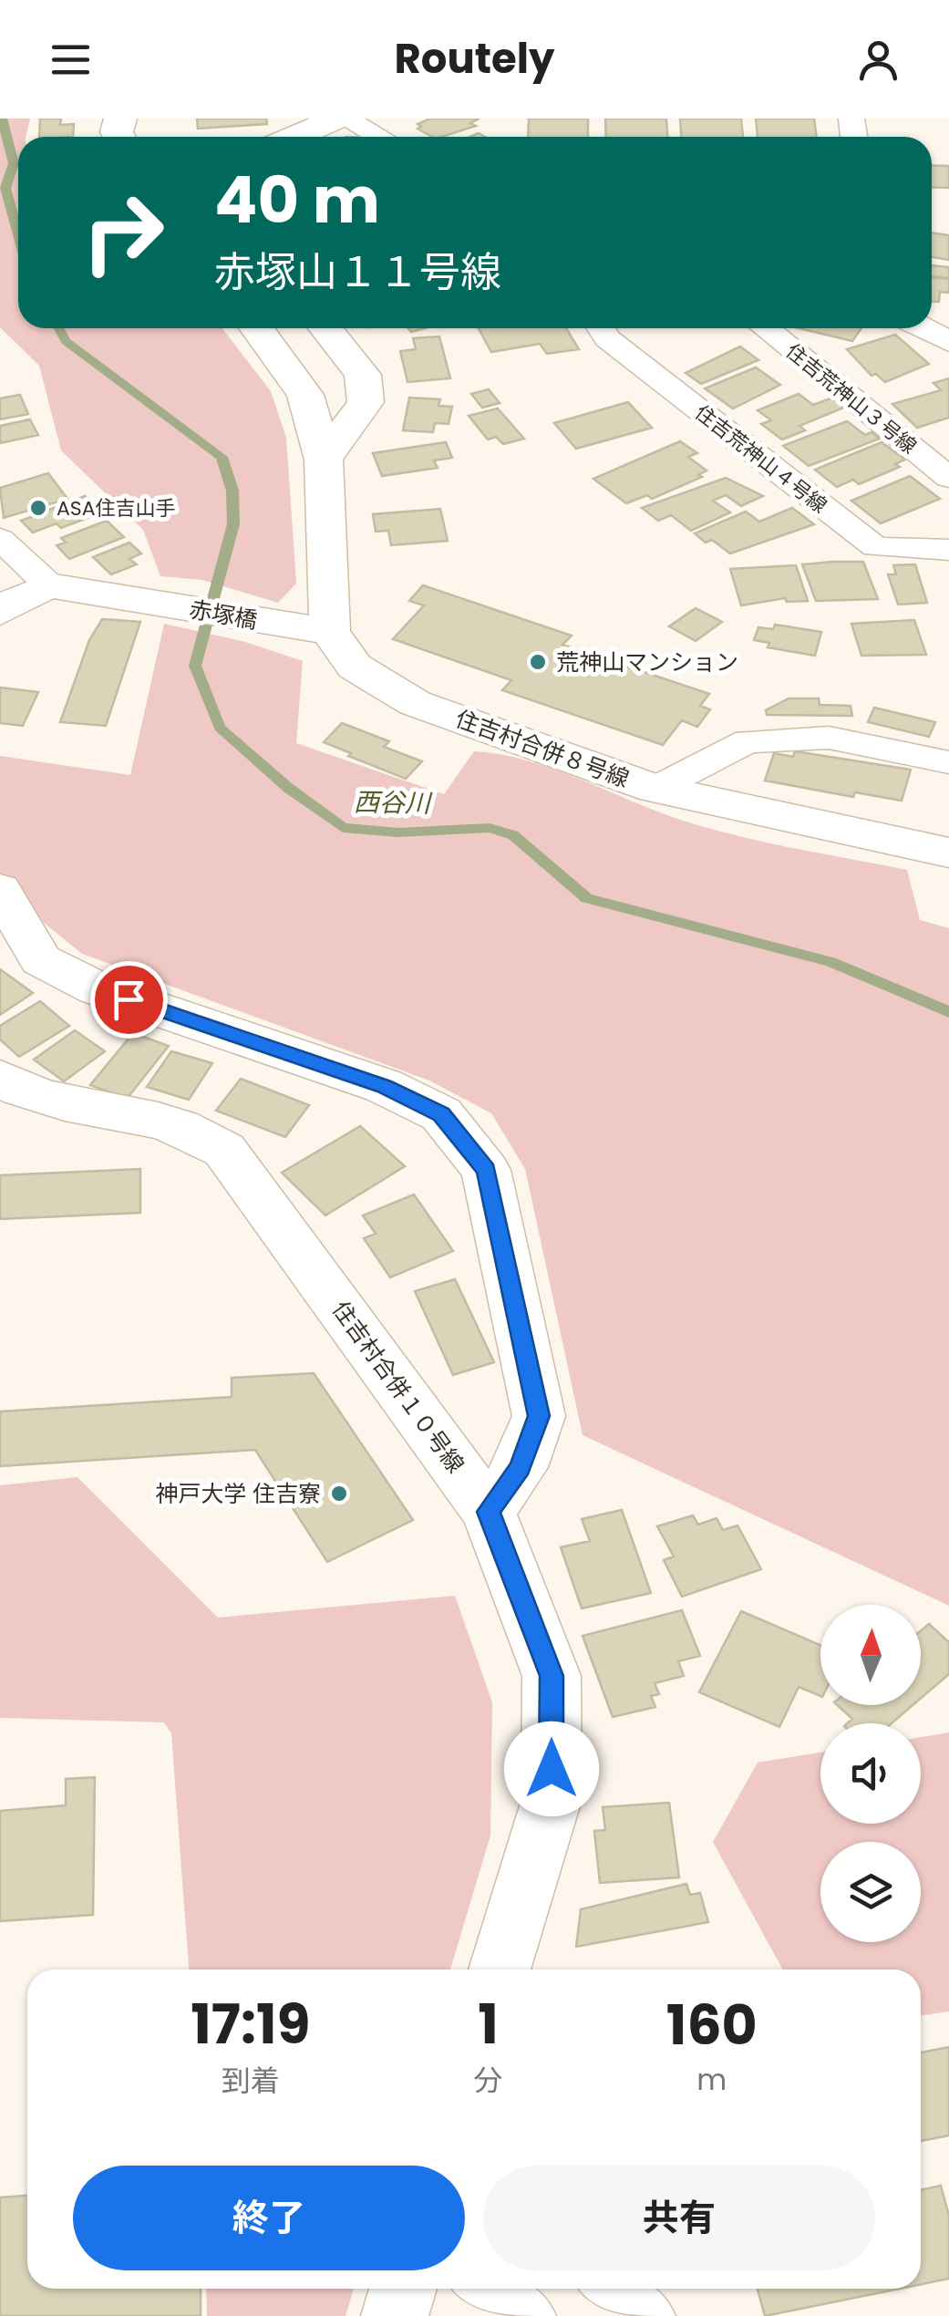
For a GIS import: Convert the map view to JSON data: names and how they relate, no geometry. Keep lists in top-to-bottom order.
{
  "streets": {
    "street": [
      "住吉荒神山３号線",
      "住吉荒神山４号線",
      "赤塚橋",
      "住吉村合併８号線",
      "住吉村合併１０号線"
    ]
  },
  "crossings": [
    ["赤塚橋", "住吉村合併８号線"]
  ],
  "water": ["西谷川"],
  "places": ["ASA住吉山手", "荒神山マンション", "神戸大学 住吉寮"],
  "north": "top",
  "page": {
    "header": "Routely",
    "turn": ["40 m", "赤塚山１１号線"],
    "eta": [
      "17:19",
      "到着",
      "1",
      "分",
      "160",
      "m"
    ],
    "buttons": ["終了", "共有"]
  }
}
